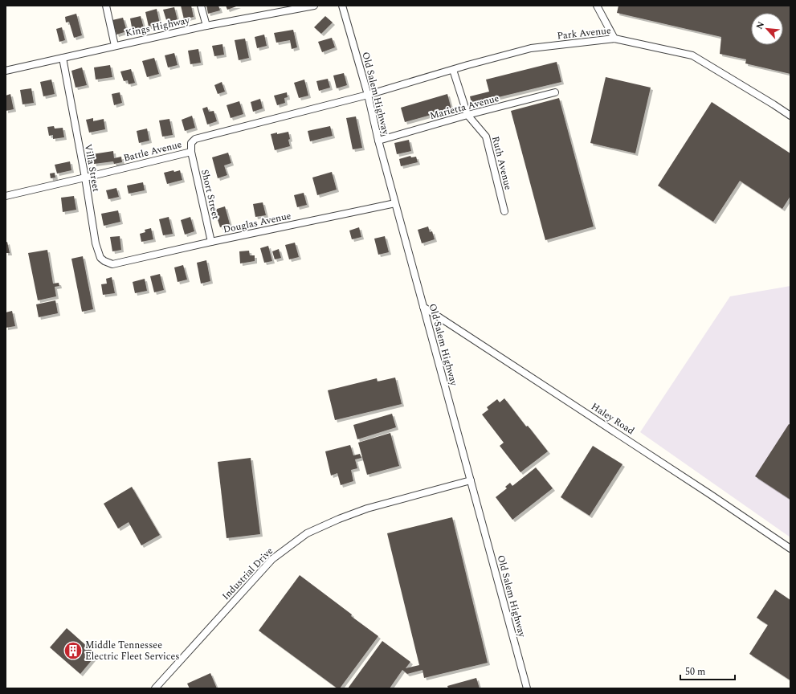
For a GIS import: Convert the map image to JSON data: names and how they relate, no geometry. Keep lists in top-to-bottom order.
{
  "streets": {
    "street": [
      "Kings Highway",
      "Park Avenue",
      "Old Salem Highway",
      "Marietta Avenue",
      "Battle Avenue",
      "Ruth Avenue",
      "Villa Street",
      "Short Street",
      "Douglas Avenue",
      "Haley Road",
      "Industrial Drive"
    ]
  },
  "crossings": [
    ["Kings Highway", "Villa Street"],
    ["Park Avenue", "Old Salem Highway"],
    ["Park Avenue", "Battle Avenue"],
    ["Park Avenue", "Ruth Avenue"],
    ["Old Salem Highway", "Marietta Avenue"],
    ["Old Salem Highway", "Battle Avenue"],
    ["Old Salem Highway", "Douglas Avenue"],
    ["Old Salem Highway", "Haley Road"],
    ["Old Salem Highway", "Industrial Drive"],
    ["Marietta Avenue", "Ruth Avenue"],
    ["Battle Avenue", "Villa Street"],
    ["Battle Avenue", "Short Street"],
    ["Villa Street", "Douglas Avenue"],
    ["Short Street", "Douglas Avenue"]
  ],
  "places": {
    "building": ["Middle Tennessee Electric Fleet Services"]
  },
  "scale_bar": "50 m",
  "north": "top left"
}
